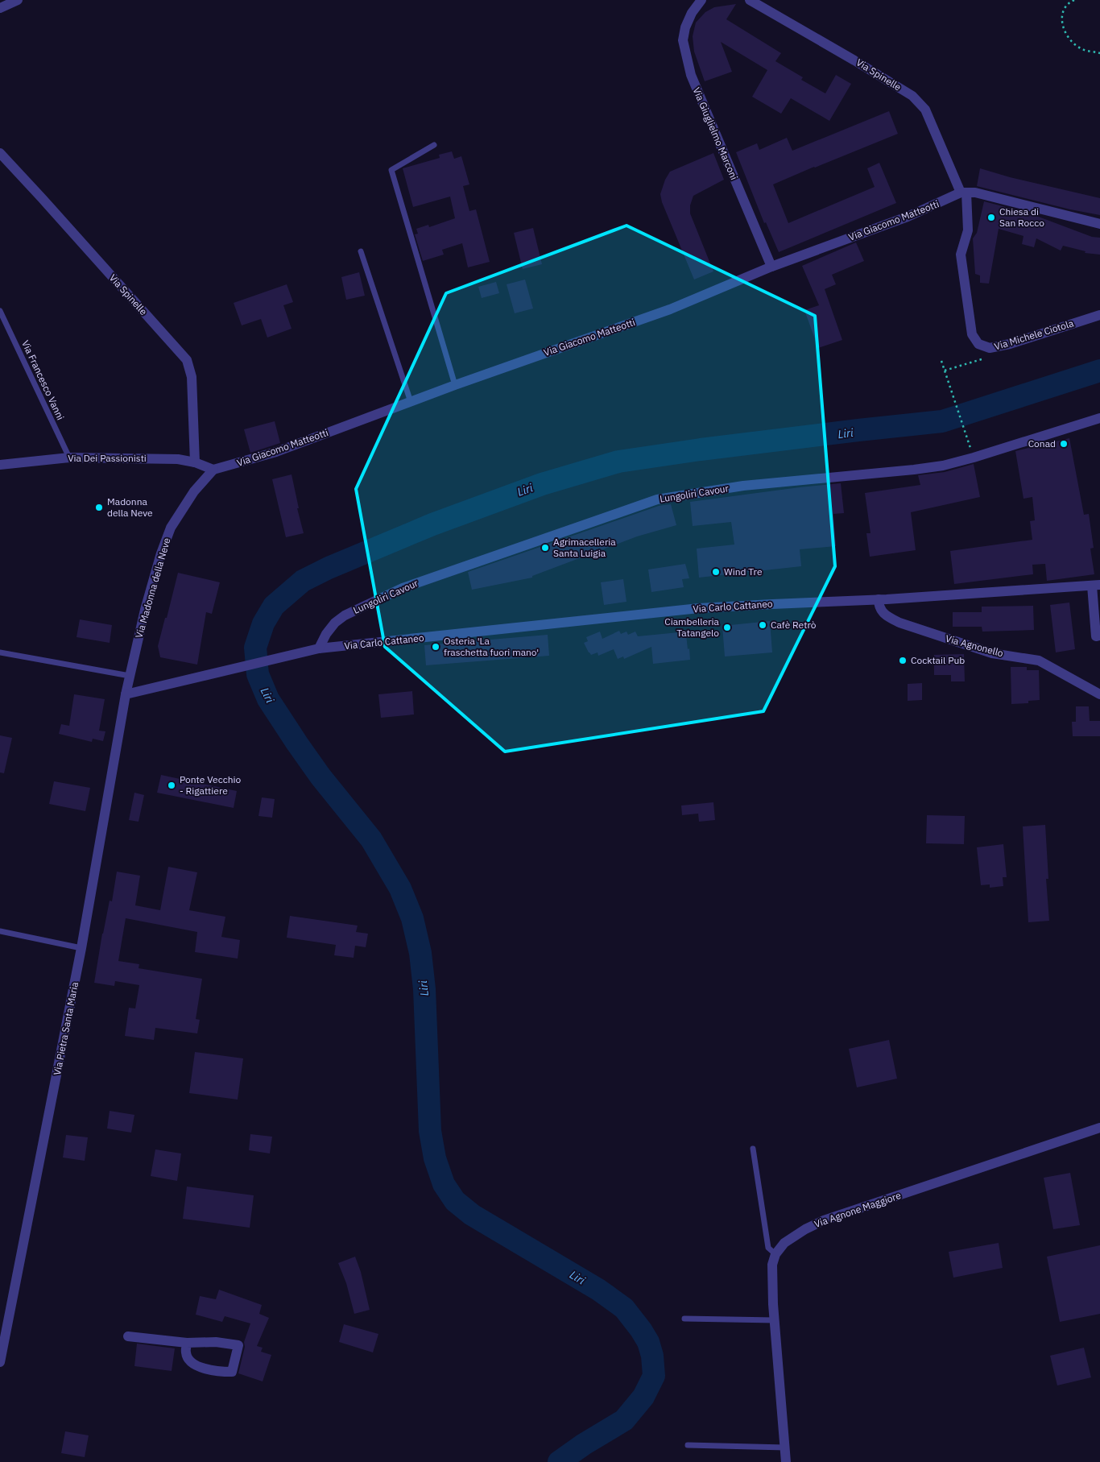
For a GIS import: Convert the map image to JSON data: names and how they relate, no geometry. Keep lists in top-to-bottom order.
{
  "streets": {
    "street": [
      "Via Spinelle",
      "Via Giuglielmo Marconi",
      "Via Giacomo Matteotti",
      "Via Michele Ciotola",
      "Via Dei Passionisti",
      "Lungoliri Cavour",
      "Via Madonna della Neve",
      "Via Carlo Cattaneo",
      "Via Agnonello",
      "Via Pietra Santa Maria",
      "Via Agnone Maggiore"
    ],
    "lane": ["Via Francesco Vanni"]
  },
  "crossings": [
    ["Via Spinelle", "Via Giacomo Matteotti"],
    ["Via Spinelle", "Via Michele Ciotola"],
    ["Via Spinelle", "Via Dei Passionisti"],
    ["Via Giuglielmo Marconi", "Via Giacomo Matteotti"],
    ["Via Giacomo Matteotti", "Via Michele Ciotola"],
    ["Via Giacomo Matteotti", "Via Dei Passionisti"],
    ["Via Giacomo Matteotti", "Via Madonna della Neve"],
    ["Via Francesco Vanni", "Via Dei Passionisti"],
    ["Via Dei Passionisti", "Via Madonna della Neve"],
    ["Lungoliri Cavour", "Via Carlo Cattaneo"],
    ["Via Madonna della Neve", "Via Carlo Cattaneo"],
    ["Via Madonna della Neve", "Via Pietra Santa Maria"],
    ["Via Carlo Cattaneo", "Via Agnonello"],
    ["Via Carlo Cattaneo", "Via Pietra Santa Maria"]
  ],
  "water": ["Liri"],
  "places": [
    "Chiesa di San Rocco",
    "Conad",
    "Madonna della Neve",
    "Agrimacelleria Santa Luigia",
    "Wind Tre",
    "Cafè Retrò",
    "Ciambelleria Tatangelo",
    "Osteria 'La fraschetta fuori mano'",
    "Cocktail Pub",
    "Ponte Vecchio - Rigattiere"
  ]
}
